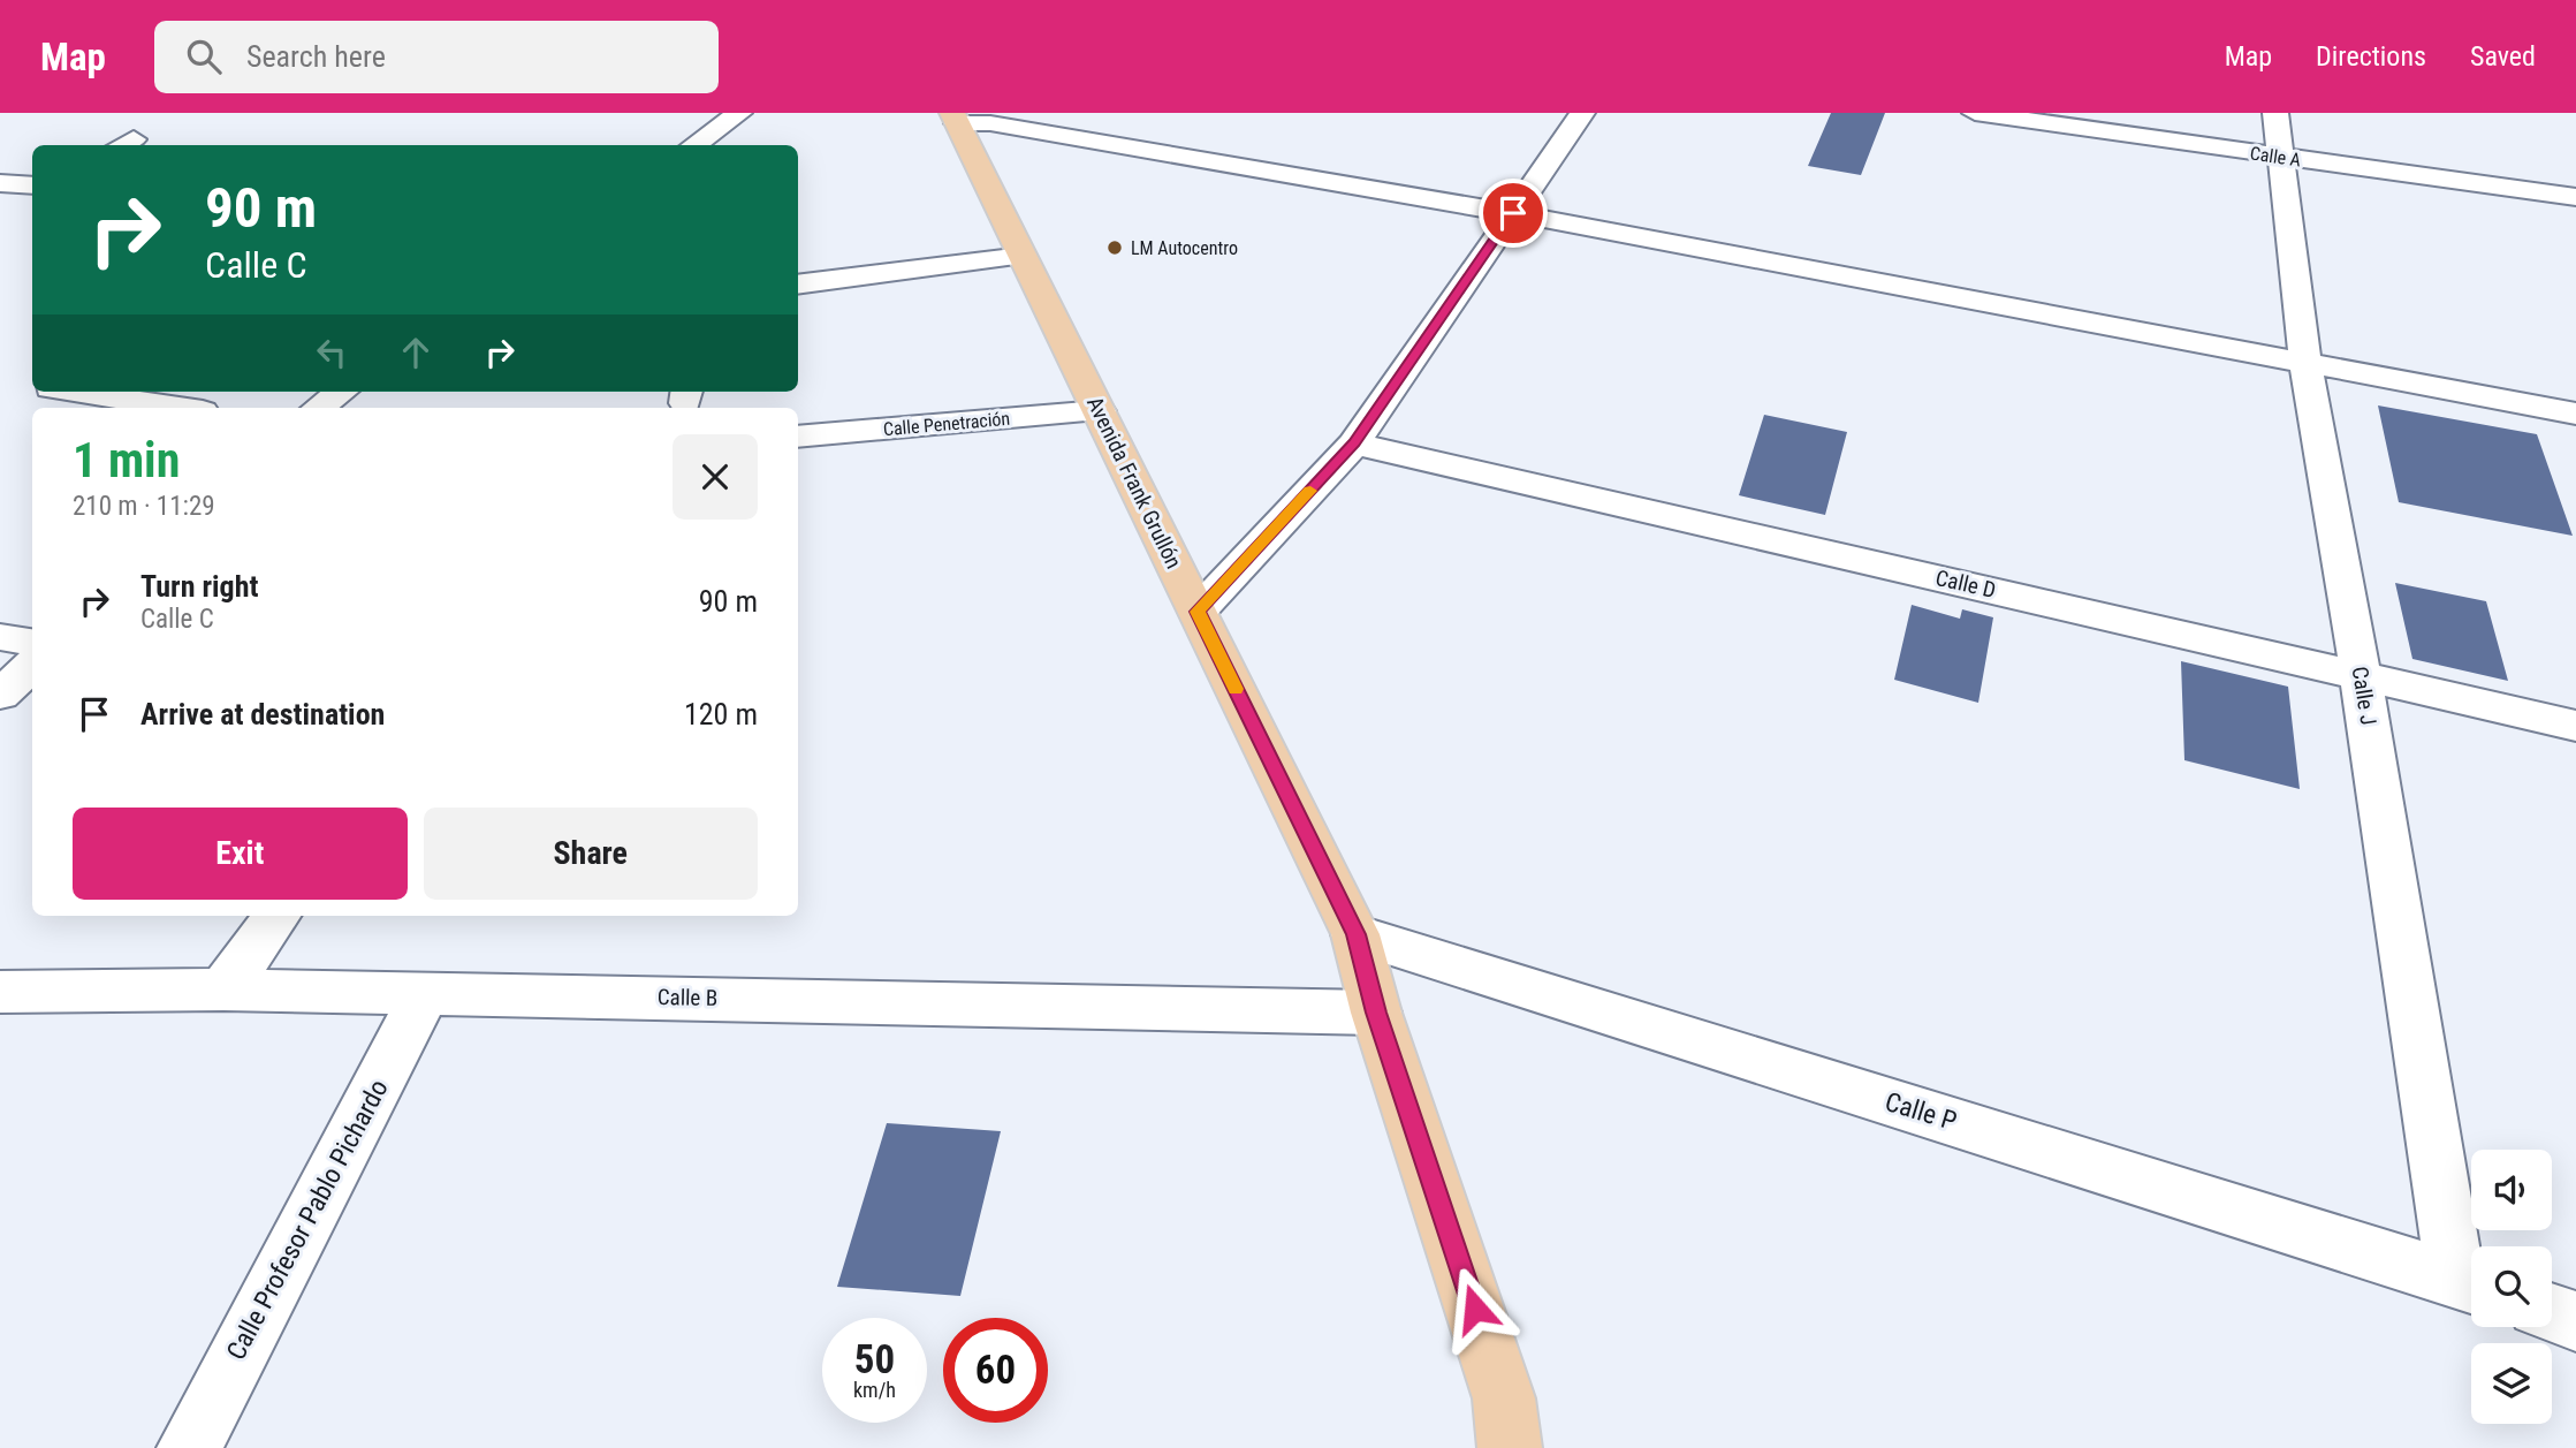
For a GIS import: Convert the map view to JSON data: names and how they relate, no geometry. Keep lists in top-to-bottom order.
{
  "streets": {
    "main road": ["Avenida Frank Grullón"],
    "street": [
      "Calle A",
      "Calle Penetración",
      "Calle D",
      "Calle J",
      "Calle B",
      "Calle P",
      "Calle Profesor Pablo Pichardo"
    ]
  },
  "crossings": [
    ["Calle A", "Calle J"],
    ["Calle Penetración", "Avenida Frank Grullón"],
    ["Avenida Frank Grullón", "Calle B"],
    ["Avenida Frank Grullón", "Calle P"],
    ["Calle D", "Calle J"],
    ["Calle J", "Calle P"],
    ["Calle B", "Calle Profesor Pablo Pichardo"]
  ],
  "places": ["LM Autocentro"],
  "page": {
    "header": "Map",
    "search": "Search here",
    "nav": ["Map", "Directions", "Saved"],
    "turn": ["90 m", "Calle C"],
    "heading": ["1 min", "210 m · 11:29"],
    "list": [
      {
        "name": "Turn right",
        "note": "Calle C",
        "value": "90 m"
      },
      {
        "name": "Arrive at destination",
        "value": "120 m"
      }
    ],
    "buttons": ["Exit", "Share"],
    "speed": "50 km/h",
    "limit": "60"
  }
}
